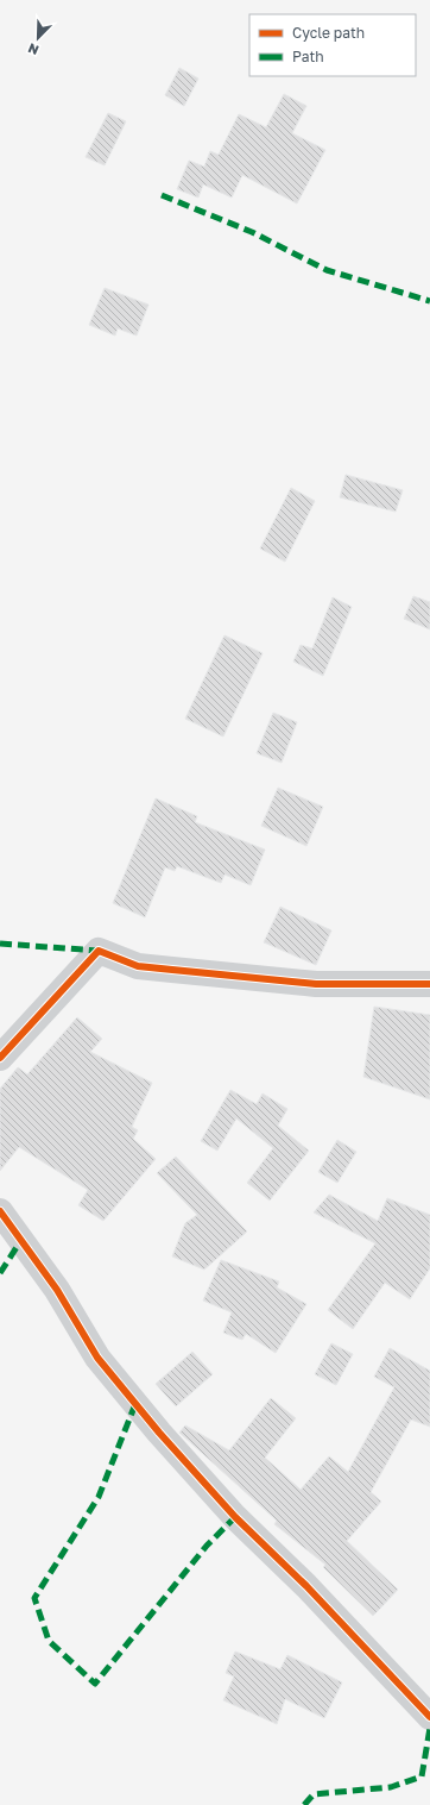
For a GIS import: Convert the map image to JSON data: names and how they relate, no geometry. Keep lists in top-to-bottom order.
{
  "legend": ["Cycle path", "Path"],
  "north": "bottom left"
}
